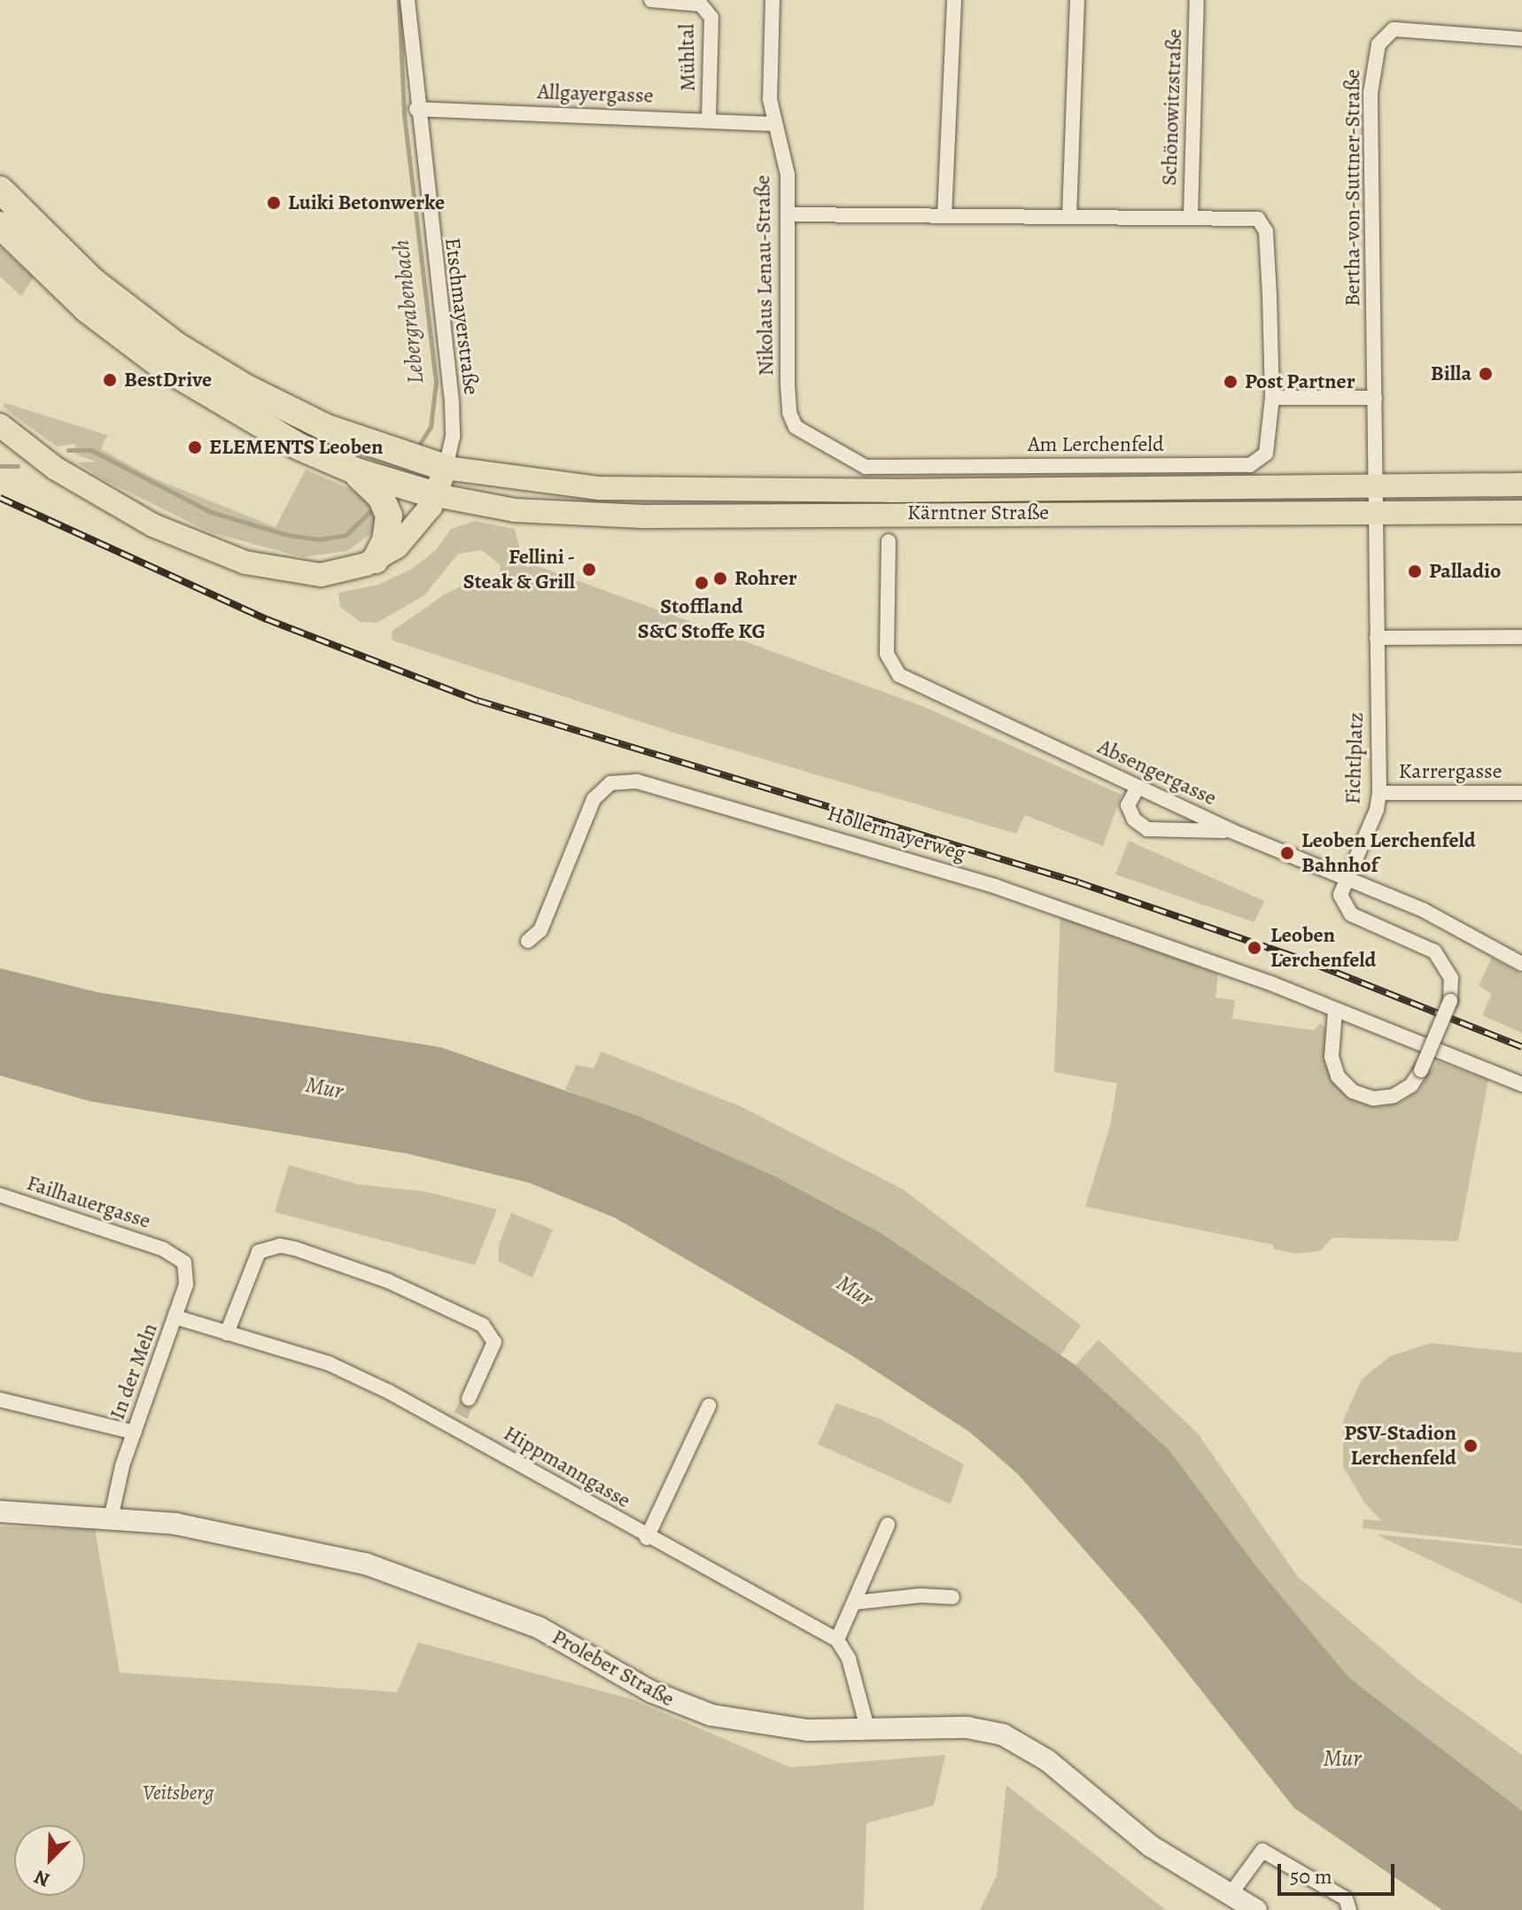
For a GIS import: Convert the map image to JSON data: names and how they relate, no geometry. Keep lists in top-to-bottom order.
{
  "streets": {
    "main road": ["Kärntner Straße", "Proleber Straße"],
    "street": [
      "Mühltal",
      "Allgayergasse",
      "Schönowitzstraße",
      "Bertha-von-Suttner-Straße",
      "Nikolaus Lenau-Straße",
      "Etschmayerstraße",
      "Am Lerchenfeld",
      "Fichtlplatz",
      "Karrergasse",
      "Absengergasse",
      "Hollermayerweg",
      "Failhauergasse",
      "In der Meln",
      "Hippmanngasse"
    ]
  },
  "crossings": [
    ["Mühltal", "Allgayergasse"],
    ["Allgayergasse", "Nikolaus Lenau-Straße"],
    ["Allgayergasse", "Etschmayerstraße"],
    ["Schönowitzstraße", "Am Lerchenfeld"],
    ["Nikolaus Lenau-Straße", "Am Lerchenfeld"],
    ["Etschmayerstraße", "Kärntner Straße"],
    ["Kärntner Straße", "Fichtlplatz"],
    ["Fichtlplatz", "Karrergasse"],
    ["Fichtlplatz", "Absengergasse"],
    ["Failhauergasse", "In der Meln"],
    ["In der Meln", "Hippmanngasse"],
    ["In der Meln", "Proleber Straße"]
  ],
  "water": ["Lebergrabenbach", "Mur"],
  "parks": ["Veitsberg"],
  "places": [
    "Luiki Betonwerke",
    "Billa",
    "BestDrive",
    "Post Partner",
    "ELEMENTS Leoben",
    "Fellini - Steak & Grill",
    "Palladio",
    "Rohrer",
    "Stoffland S&C Stoffe KG",
    "Leoben Lerchenfeld Bahnhof",
    "Leoben Lerchenfeld",
    "PSV-Stadion Lerchenfeld"
  ],
  "scale_bar": "50 m",
  "north": "bottom left"
}
